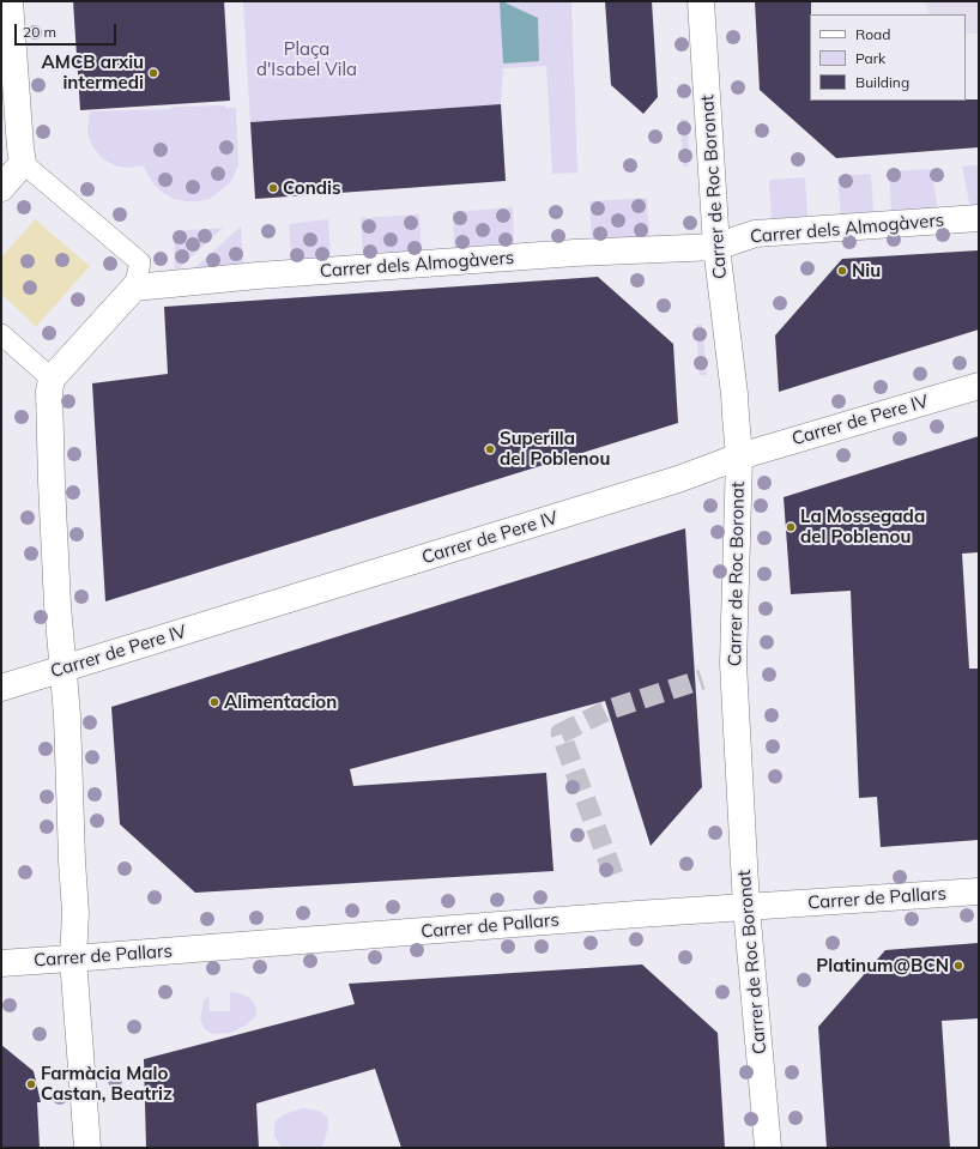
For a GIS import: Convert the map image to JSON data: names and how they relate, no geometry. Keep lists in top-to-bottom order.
{
  "streets": {
    "street": [
      "Carrer de Roc Boronat",
      "Carrer dels Almogàvers",
      "Carrer de Pere IV",
      "Carrer de Pallars"
    ]
  },
  "crossings": [
    ["Carrer de Roc Boronat", "Carrer dels Almogàvers"],
    ["Carrer de Roc Boronat", "Carrer de Pere IV"],
    ["Carrer de Roc Boronat", "Carrer de Pallars"]
  ],
  "parks": ["Plaça d'Isabel Vila"],
  "places": [
    "AMCB arxiu intermedi",
    "Condis",
    "Niu",
    "Superilla del Poblenou",
    "La Mossegada del Poblenou",
    "Alimentacion",
    "Platinum@BCN",
    "Farmàcia Malo Castan, Beatriz"
  ],
  "legend": ["Road", "Park", "Building"],
  "scale_bar": "20 m"
}
